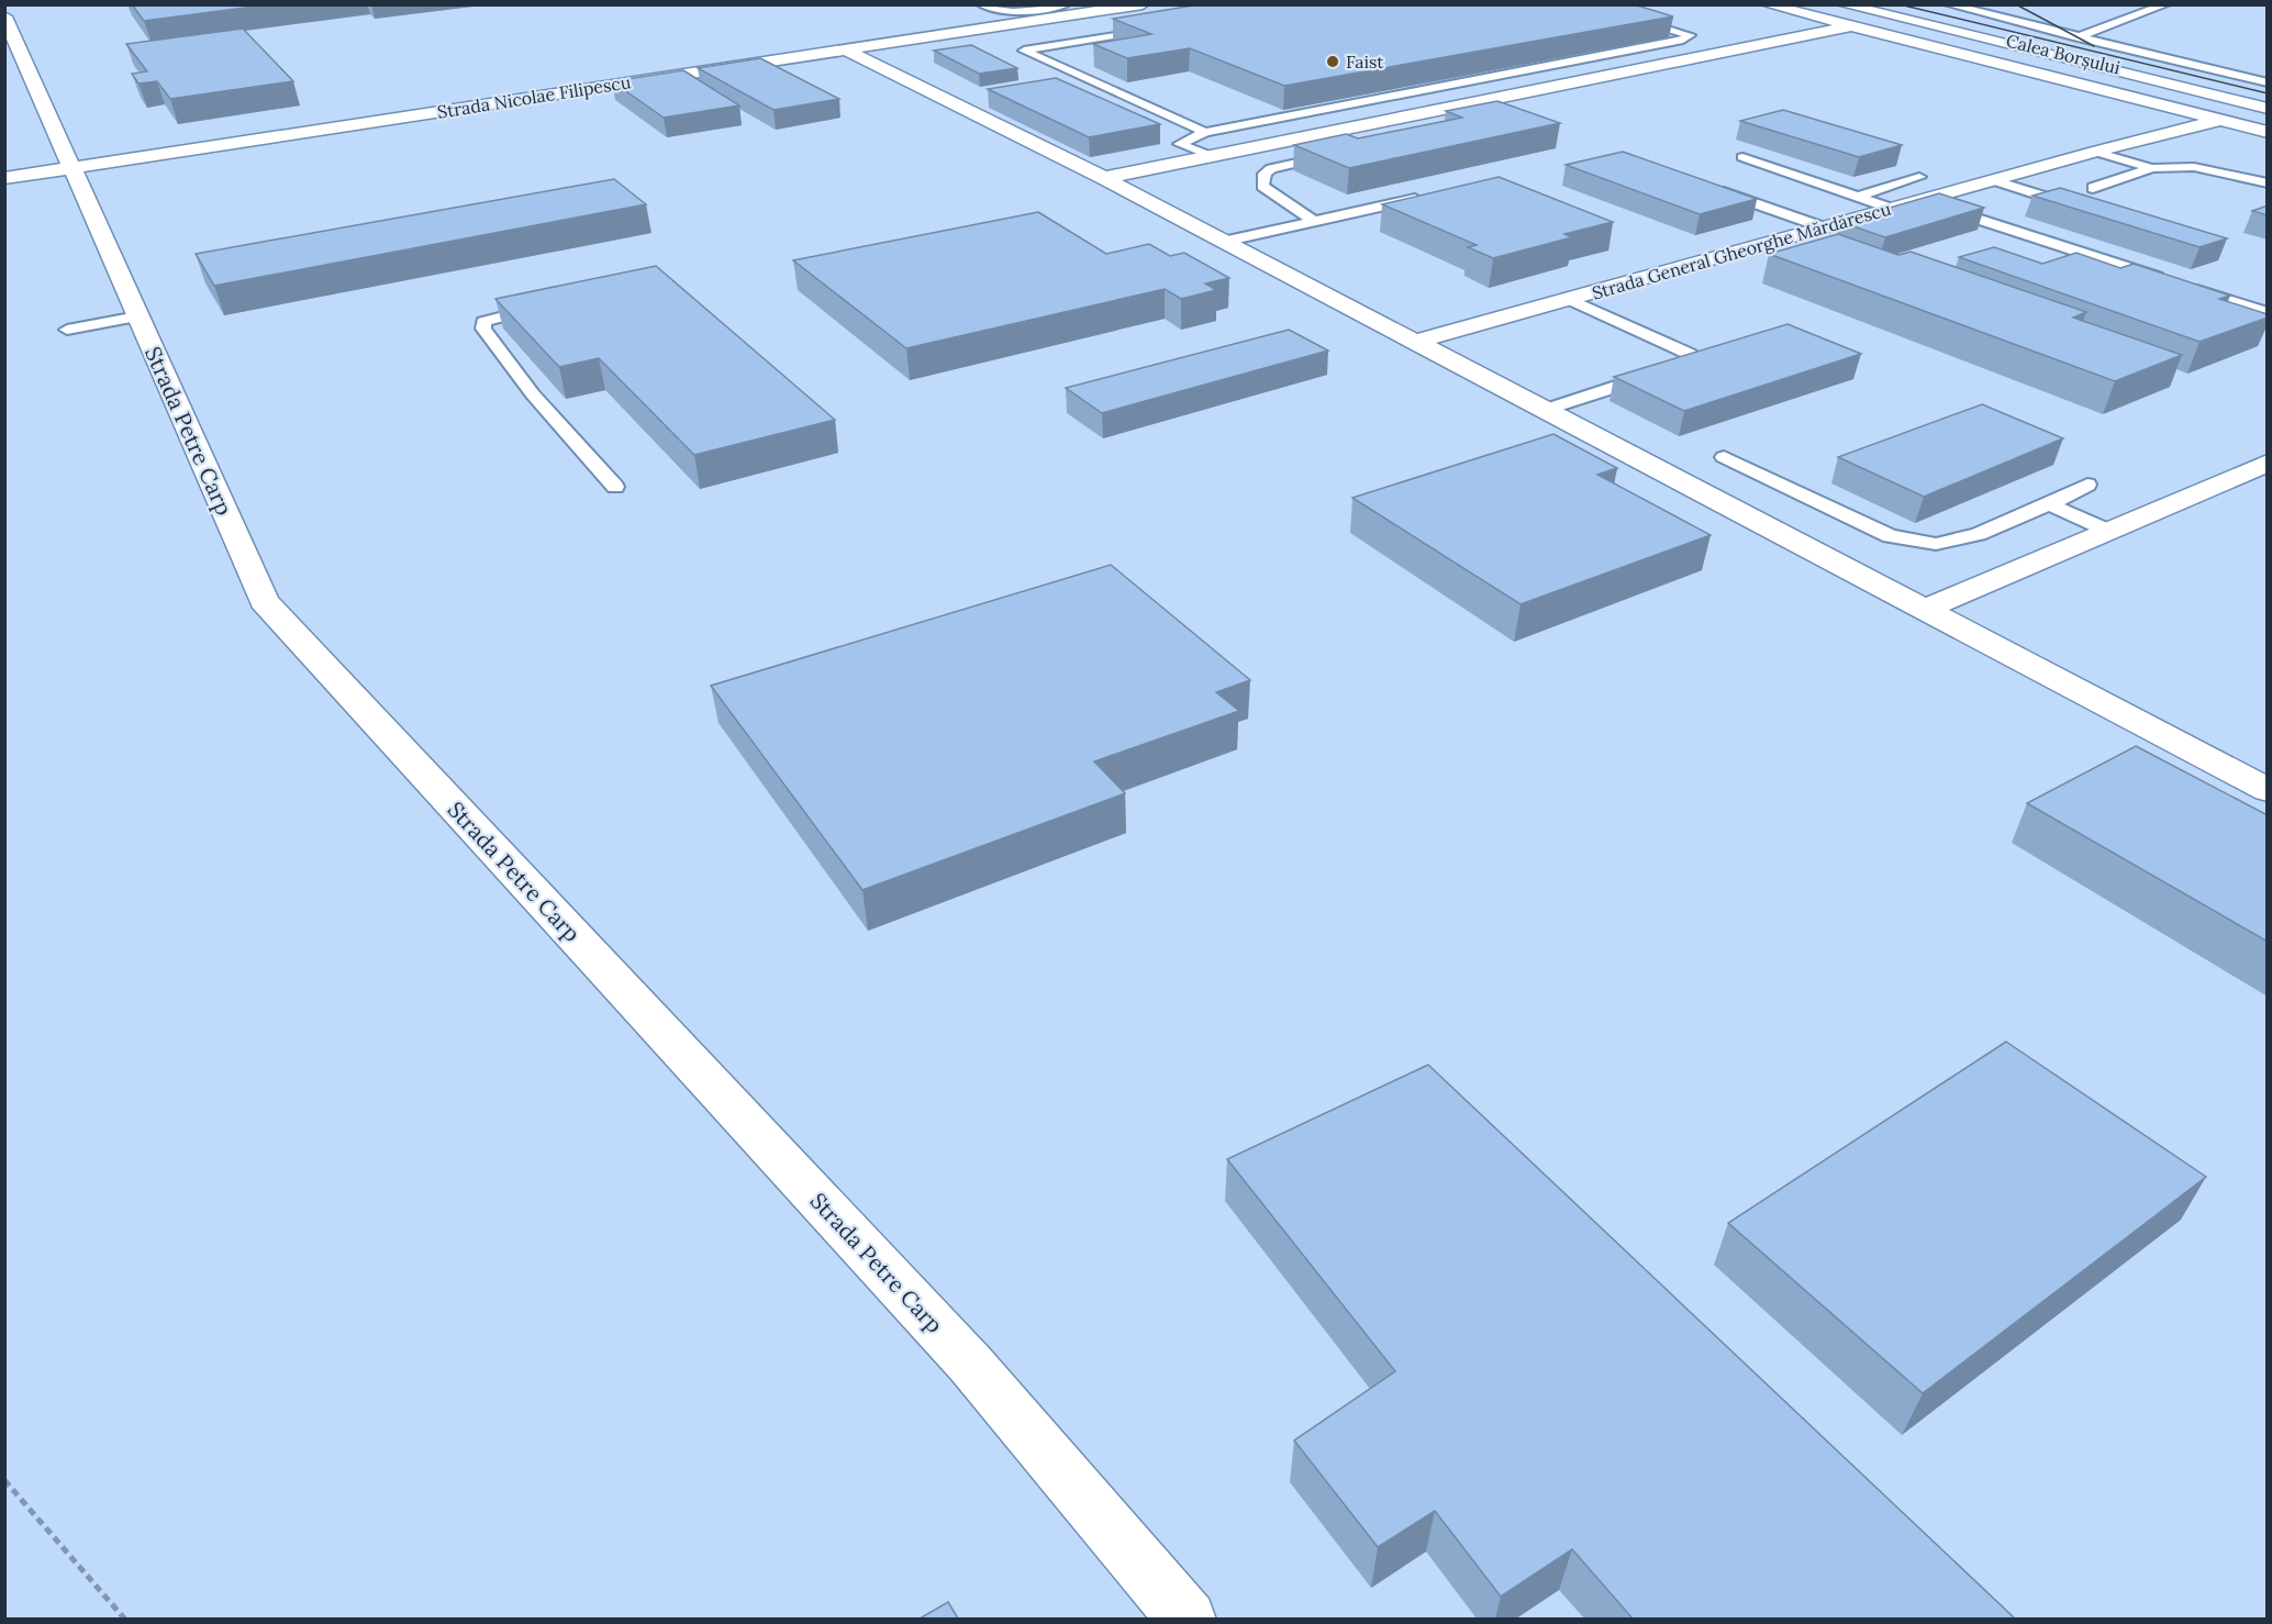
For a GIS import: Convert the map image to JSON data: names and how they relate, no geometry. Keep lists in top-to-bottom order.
{
  "streets": {
    "street": [
      "Calea Borșului",
      "Strada Nicolae Filipescu",
      "Strada General Gheorghe Mărdărescu",
      "Strada Petre Carp"
    ]
  },
  "crossings": [
    ["Strada Nicolae Filipescu", "Strada Petre Carp"]
  ],
  "places": ["Faist"]
}
